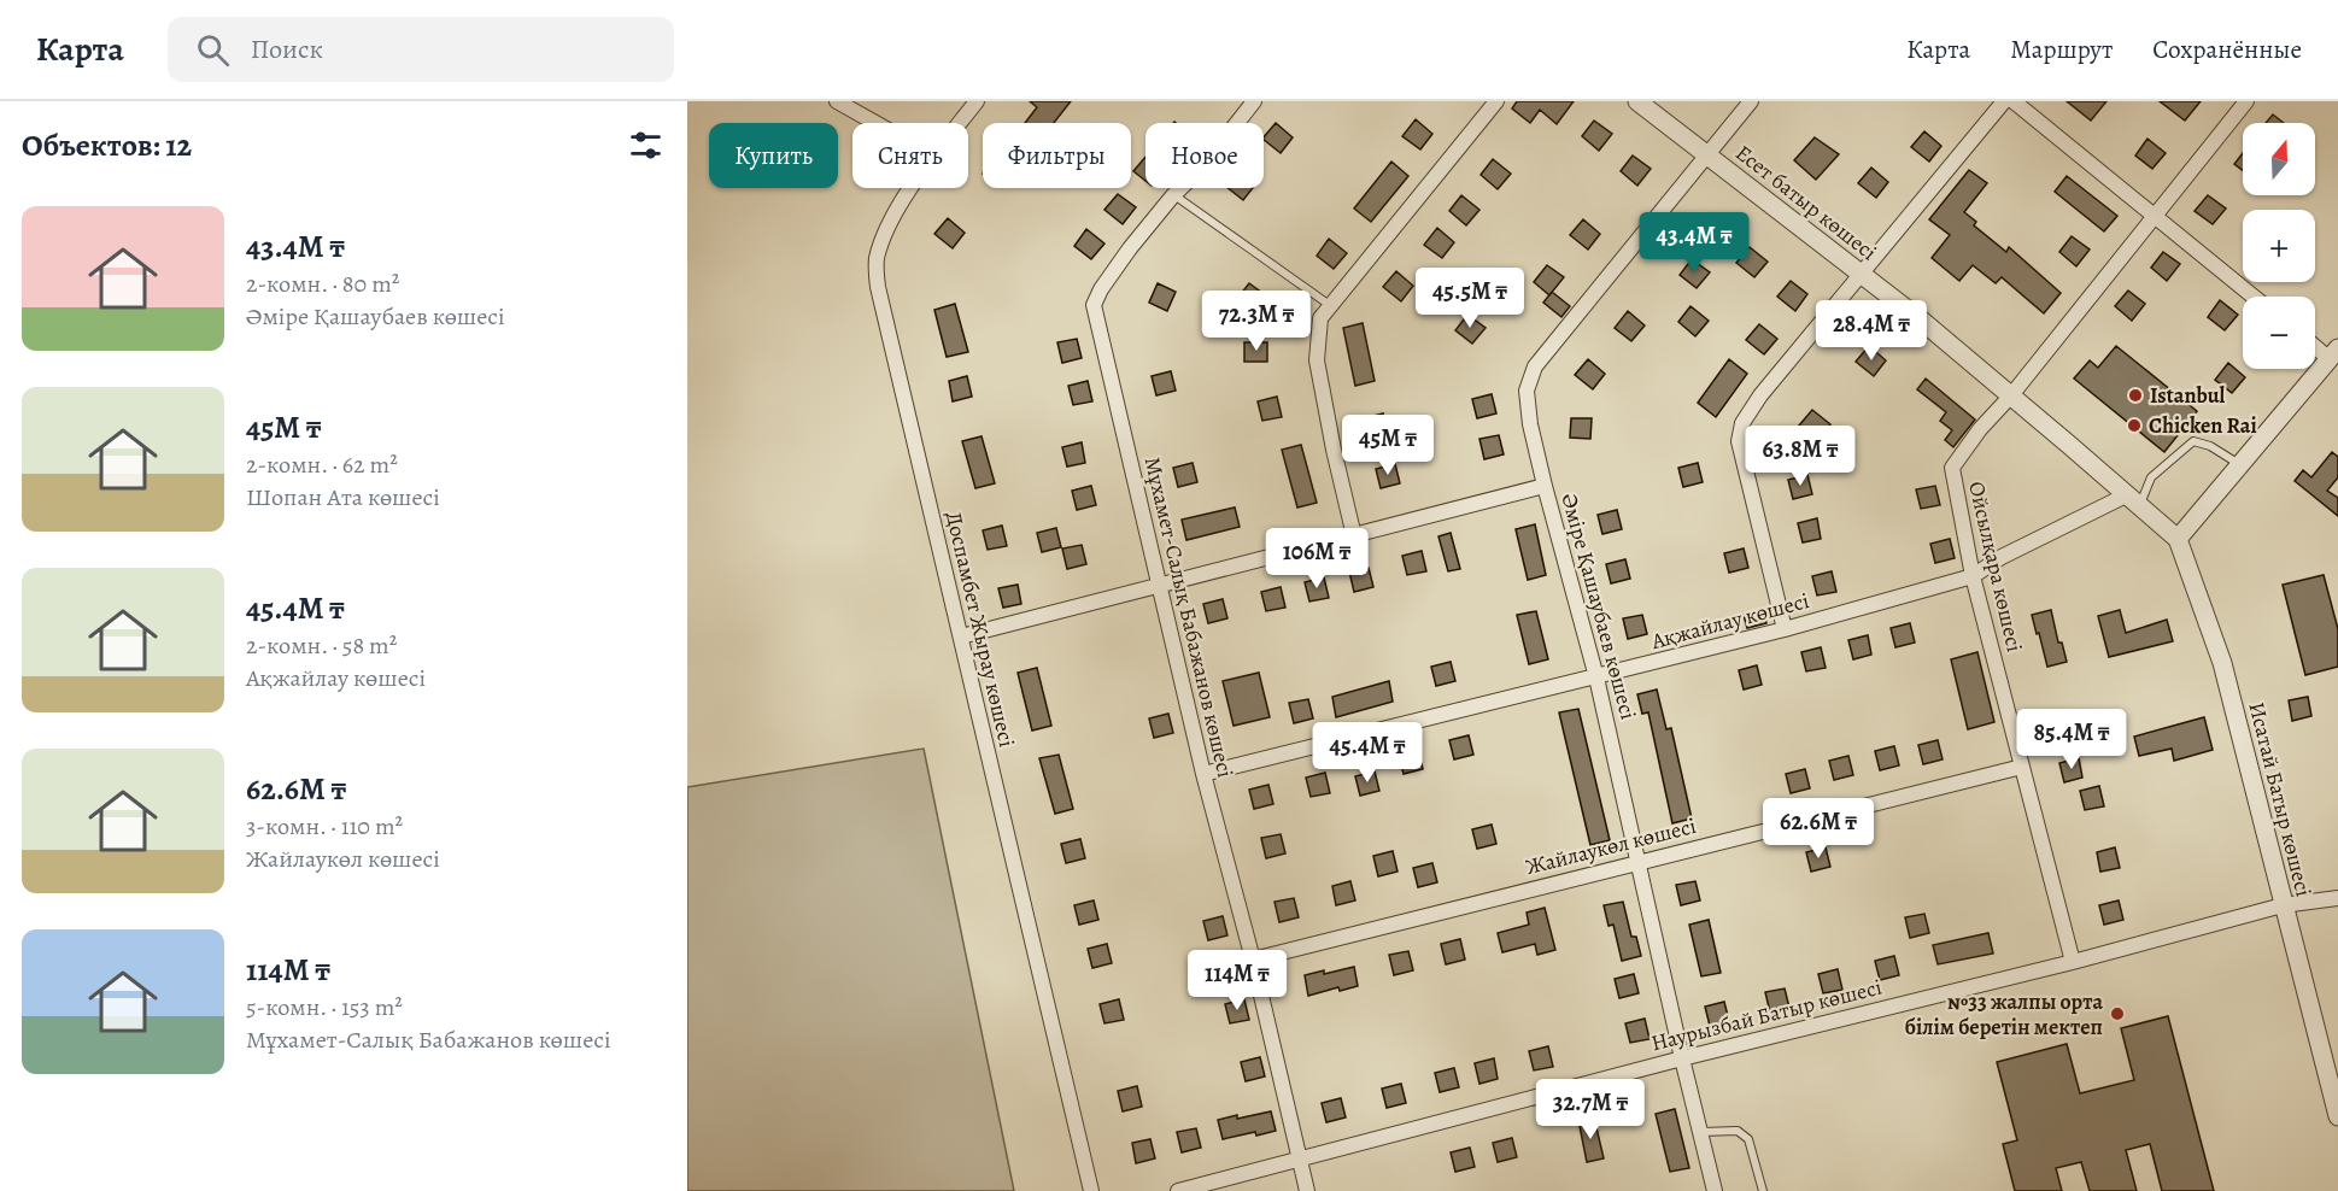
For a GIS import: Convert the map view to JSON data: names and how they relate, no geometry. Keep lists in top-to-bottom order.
{
  "streets": {
    "street": [
      "Есет батыр көшесі",
      "Ойсылқара көшесі",
      "Әміре Қашаубаев көшесі",
      "Мұхамет-Салық Бабажанов көшесі",
      "Ақжайлау көшесі",
      "Доспамбет Жырау көшесі",
      "Исатай Батыр көшесі",
      "Жайлаукөл көшесі",
      "Наурызбай Батыр көшесі"
    ]
  },
  "crossings": [
    ["Есет батыр көшесі", "Ойсылқара көшесі"],
    ["Есет батыр көшесі", "Әміре Қашаубаев көшесі"],
    ["Есет батыр көшесі", "Ақжайлау көшесі"],
    ["Есет батыр көшесі", "Исатай Батыр көшесі"],
    ["Ойсылқара көшесі", "Ақжайлау көшесі"],
    ["Ойсылқара көшесі", "Жайлаукөл көшесі"],
    ["Ойсылқара көшесі", "Наурызбай Батыр көшесі"],
    ["Әміре Қашаубаев көшесі", "Ақжайлау көшесі"],
    ["Әміре Қашаубаев көшесі", "Жайлаукөл көшесі"],
    ["Әміре Қашаубаев көшесі", "Наурызбай Батыр көшесі"],
    ["Мұхамет-Салық Бабажанов көшесі", "Ақжайлау көшесі"],
    ["Мұхамет-Салық Бабажанов көшесі", "Жайлаукөл көшесі"],
    ["Мұхамет-Салық Бабажанов көшесі", "Наурызбай Батыр көшесі"],
    ["Исатай Батыр көшесі", "Наурызбай Батыр көшесі"]
  ],
  "places": ["Istanbul", "Chicken Rai", "№33 жалпы орта білім беретін мектеп"],
  "north": "top",
  "page": {
    "header": "Карта",
    "search": "Поиск",
    "nav": ["Карта", "Маршрут", "Сохранённые"],
    "heading": "Объектов: 12",
    "map_buttons": ["+", "−"],
    "chip": [
      "Купить",
      "Снять",
      "Фильтры",
      "Новое"
    ],
    "list": [
      {
        "name": "43.4M ₸",
        "note": "2-комн. · 80 m² · Әміре Қашаубаев көшесі"
      },
      {
        "name": "45M ₸",
        "note": "2-комн. · 62 m² · Шопан Ата көшесі"
      },
      {
        "name": "45.4M ₸",
        "note": "2-комн. · 58 m² · Ақжайлау көшесі"
      },
      {
        "name": "62.6M ₸",
        "note": "3-комн. · 110 m² · Жайлаукөл көшесі"
      },
      {
        "name": "114M ₸",
        "note": "5-комн. · 153 m² · Мұхамет-Салық Бабажанов көшесі"
      }
    ],
    "price": [
      "43.4M ₸",
      "45.5M ₸",
      "72.3M ₸",
      "28.4M ₸",
      "45M ₸",
      "63.8M ₸",
      "106M ₸",
      "85.4M ₸",
      "45.4M ₸",
      "62.6M ₸",
      "114M ₸",
      "32.7M ₸"
    ]
  }
}
